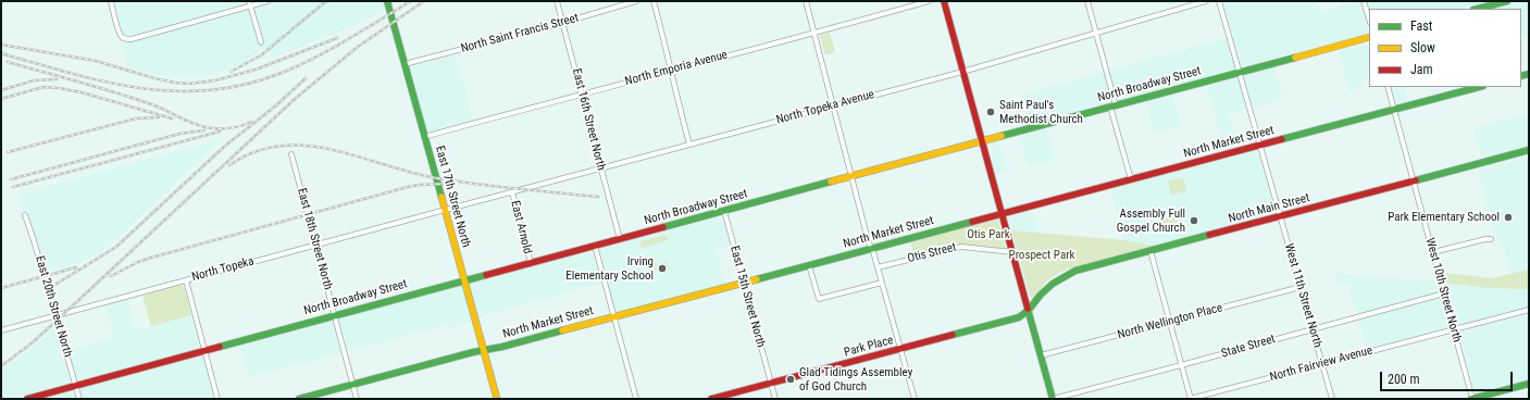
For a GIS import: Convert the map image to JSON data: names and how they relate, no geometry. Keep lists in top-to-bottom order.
{
  "streets": {
    "street": [
      "North Saint Francis Street",
      "North Emporia Avenue",
      "North Broadway Street",
      "North Topeka Avenue",
      "East 16th Street North",
      "North Market Street",
      "East 17th Street North",
      "North Main Street",
      "East Arnold",
      "East 18th Street North",
      "Otis Street",
      "North Topeka",
      "West 10th Street North",
      "West 11th Street North",
      "East 15th Street North",
      "East 20th Street North",
      "North Wellington Place",
      "Park Place",
      "State Street",
      "North Fairview Avenue"
    ]
  },
  "crossings": [
    ["North Saint Francis Street", "East 16th Street North"],
    ["North Saint Francis Street", "East 17th Street North"],
    ["North Emporia Avenue", "East 16th Street North"],
    ["North Emporia Avenue", "East 17th Street North"],
    ["North Broadway Street", "East 16th Street North"],
    ["North Broadway Street", "East 17th Street North"],
    ["North Broadway Street", "East Arnold"],
    ["North Broadway Street", "East 18th Street North"],
    ["North Broadway Street", "West 11th Street North"],
    ["North Broadway Street", "East 15th Street North"],
    ["North Broadway Street", "East 20th Street North"],
    ["North Topeka Avenue", "East 16th Street North"],
    ["North Topeka Avenue", "East 17th Street North"],
    ["North Topeka Avenue", "East Arnold"],
    ["North Topeka Avenue", "North Topeka"],
    ["North Market Street", "East 17th Street North"],
    ["North Market Street", "East 18th Street North"],
    ["North Market Street", "West 10th Street North"],
    ["North Market Street", "West 11th Street North"],
    ["North Market Street", "East 15th Street North"],
    ["East 17th Street North", "North Topeka"],
    ["North Main Street", "West 10th Street North"],
    ["North Main Street", "West 11th Street North"],
    ["North Main Street", "Park Place"],
    ["East 18th Street North", "North Topeka"],
    ["North Topeka", "East 20th Street North"],
    ["West 10th Street North", "State Street"],
    ["West 10th Street North", "North Fairview Avenue"],
    ["West 11th Street North", "North Wellington Place"],
    ["West 11th Street North", "State Street"],
    ["West 11th Street North", "North Fairview Avenue"],
    ["East 15th Street North", "Park Place"]
  ],
  "parks": ["Otis Park", "Prospect Park"],
  "places": [
    "Saint Paul's Methodist Church",
    "Park Elementary School",
    "Assembly Full Gospel Church",
    "Irving Elementary School",
    "Glad Tidings Assembley of God Church"
  ],
  "legend": ["Fast", "Slow", "Jam"],
  "scale_bar": "200 m"
}
